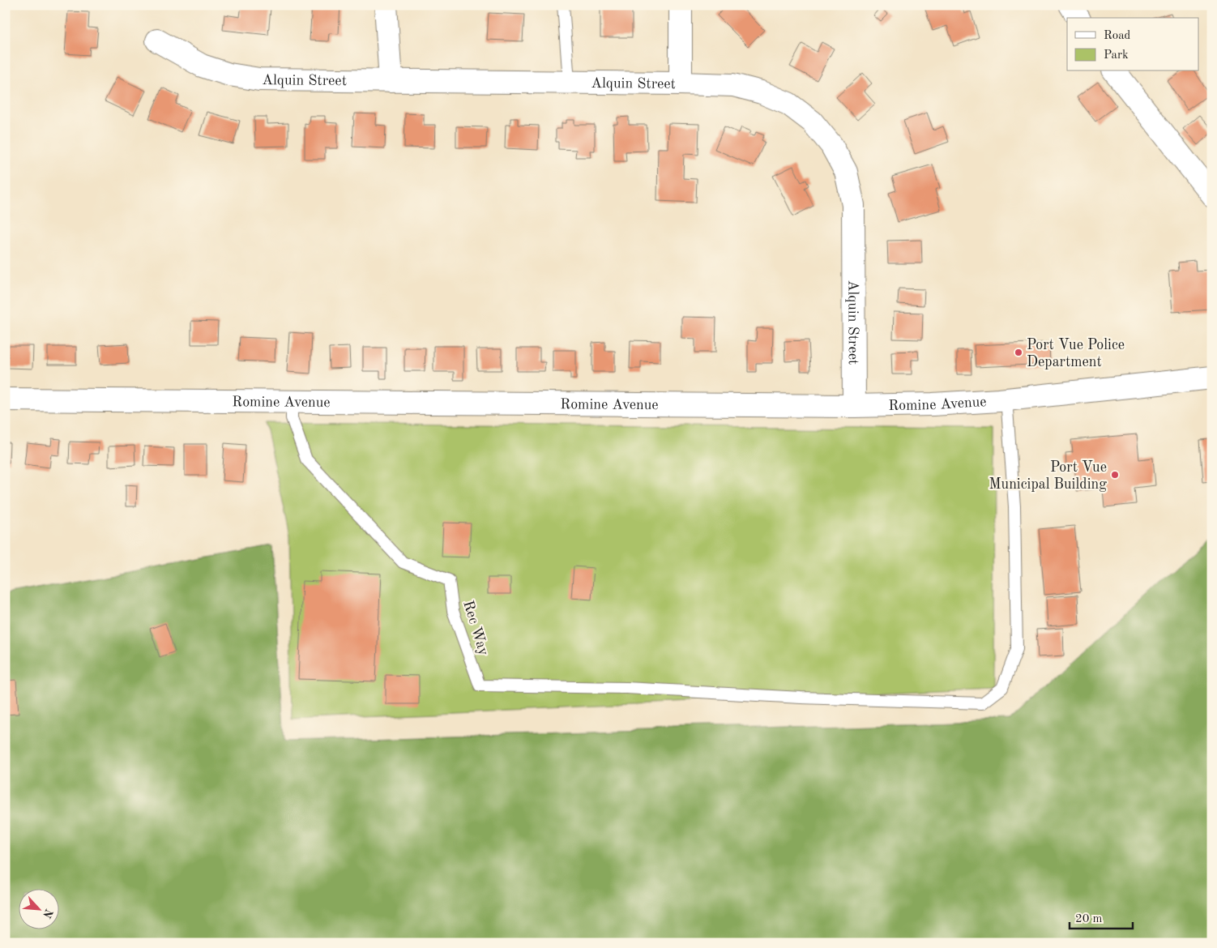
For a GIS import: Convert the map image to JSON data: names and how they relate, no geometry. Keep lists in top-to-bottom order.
{
  "streets": {
    "street": ["Alquin Street", "Romine Avenue"],
    "lane": ["Rec Way"]
  },
  "crossings": [
    ["Alquin Street", "Romine Avenue"],
    ["Romine Avenue", "Rec Way"]
  ],
  "places": ["Port Vue Police Department", "Port Vue Municipal Building"],
  "legend": ["Road", "Park"],
  "scale_bar": "20 m",
  "north": "bottom right"
}
